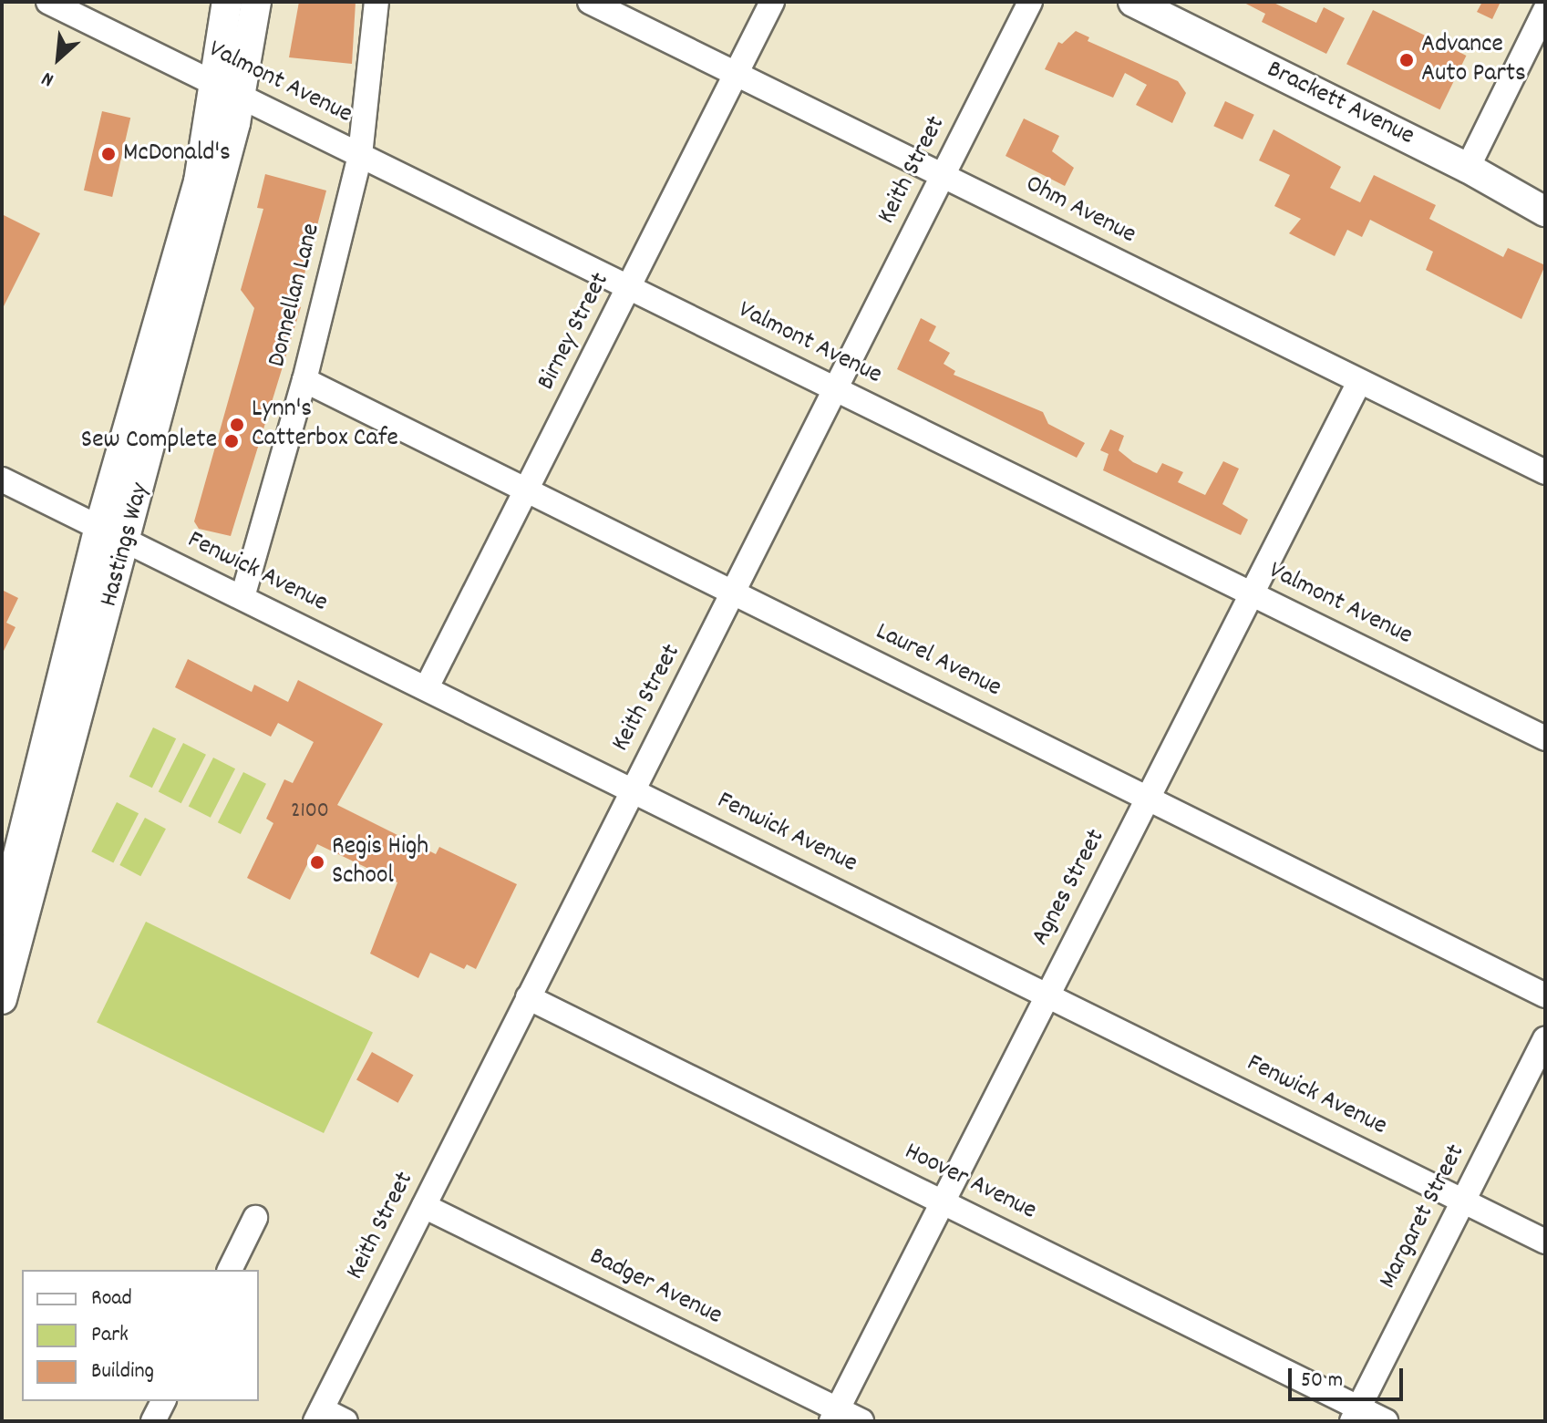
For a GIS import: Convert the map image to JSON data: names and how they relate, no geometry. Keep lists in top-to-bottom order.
{
  "streets": {
    "main road": ["Brackett Avenue", "Hastings Way"],
    "street": [
      "Valmont Avenue",
      "Keith Street",
      "Ohm Avenue",
      "Donnellan Lane",
      "Birney Street",
      "Fenwick Avenue",
      "Laurel Avenue",
      "Agnes Street",
      "Hoover Avenue",
      "Margaret Street",
      "Badger Avenue"
    ]
  },
  "crossings": [
    ["Valmont Avenue", "Keith Street"],
    ["Valmont Avenue", "Donnellan Lane"],
    ["Valmont Avenue", "Birney Street"],
    ["Valmont Avenue", "Hastings Way"],
    ["Valmont Avenue", "Agnes Street"],
    ["Keith Street", "Ohm Avenue"],
    ["Keith Street", "Fenwick Avenue"],
    ["Keith Street", "Laurel Avenue"],
    ["Keith Street", "Hoover Avenue"],
    ["Keith Street", "Badger Avenue"],
    ["Ohm Avenue", "Birney Street"],
    ["Ohm Avenue", "Agnes Street"],
    ["Donnellan Lane", "Fenwick Avenue"],
    ["Donnellan Lane", "Laurel Avenue"],
    ["Birney Street", "Fenwick Avenue"],
    ["Birney Street", "Laurel Avenue"],
    ["Hastings Way", "Fenwick Avenue"],
    ["Fenwick Avenue", "Agnes Street"],
    ["Fenwick Avenue", "Margaret Street"],
    ["Laurel Avenue", "Agnes Street"],
    ["Agnes Street", "Hoover Avenue"],
    ["Agnes Street", "Badger Avenue"],
    ["Hoover Avenue", "Margaret Street"]
  ],
  "places": [
    "Advance Auto Parts",
    "McDonald's",
    "Lynn's Catterbox Cafe",
    "Sew Complete",
    "Regis High School"
  ],
  "house_numbers": ["2100"],
  "legend": ["Road", "Park", "Building"],
  "scale_bar": "50 m",
  "north": "bottom left"
}
